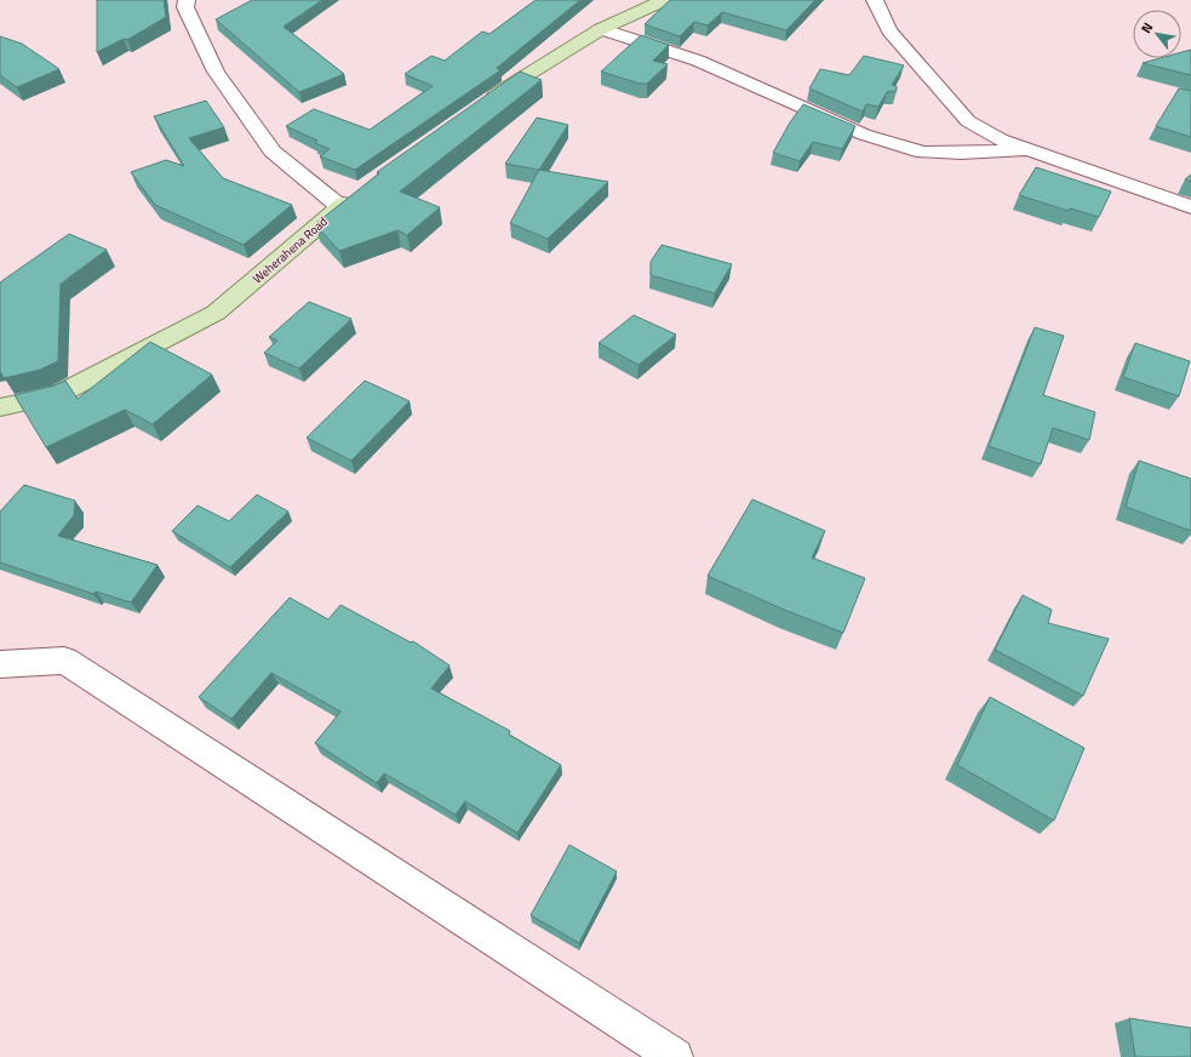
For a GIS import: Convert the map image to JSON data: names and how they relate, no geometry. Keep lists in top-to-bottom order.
{
  "streets": {
    "main road": ["Weherahena Road"]
  },
  "north": "top left"
}
